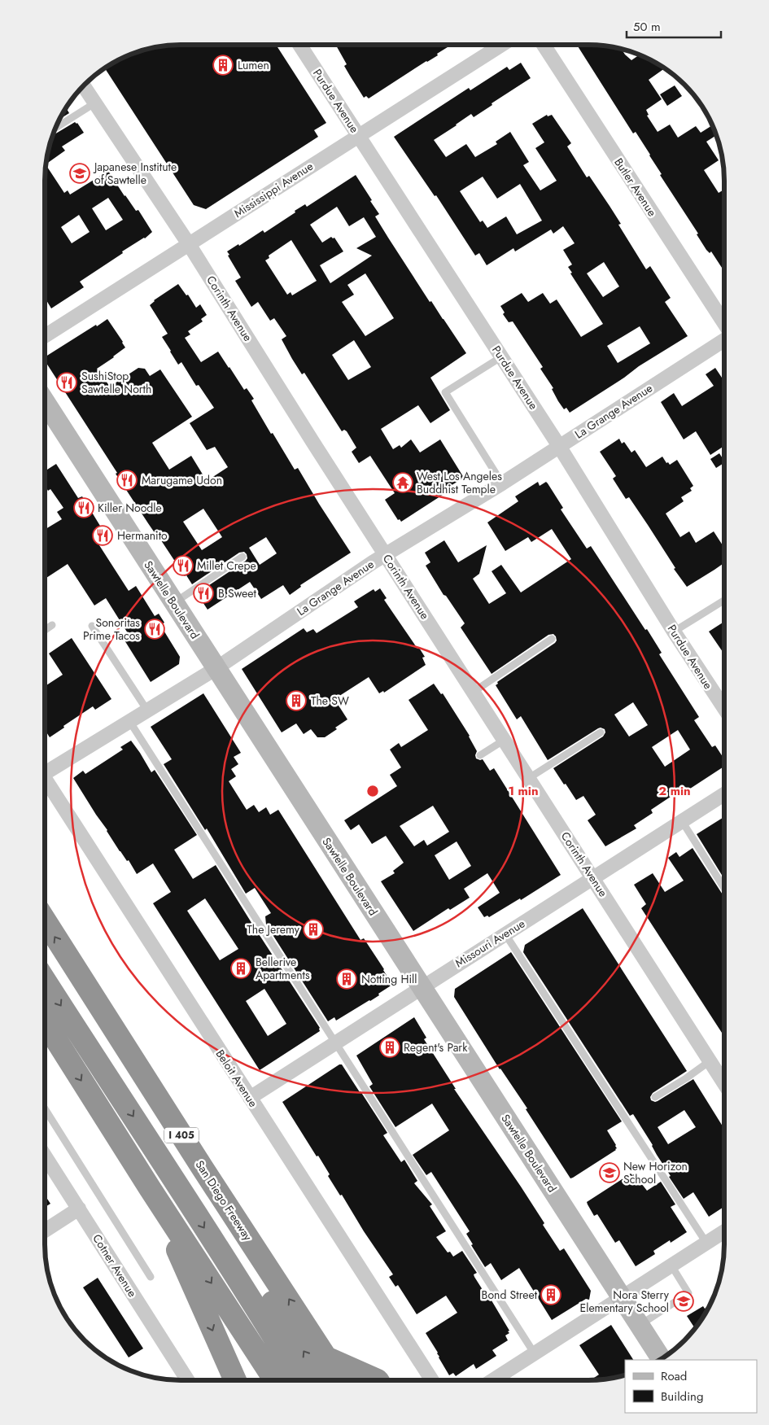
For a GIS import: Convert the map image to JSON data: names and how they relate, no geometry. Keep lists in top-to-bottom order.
{
  "streets": {
    "highway": ["I 405", "San Diego Freeway"],
    "street": [
      "Purdue Avenue",
      "Butler Avenue",
      "Mississippi Avenue",
      "Corinth Avenue",
      "La Grange Avenue",
      "Sawtelle Boulevard",
      "Missouri Avenue",
      "Beloit Avenue",
      "Cotner Avenue"
    ]
  },
  "crossings": [
    ["Purdue Avenue", "Mississippi Avenue"],
    ["Purdue Avenue", "La Grange Avenue"],
    ["Mississippi Avenue", "Corinth Avenue"],
    ["Corinth Avenue", "La Grange Avenue"],
    ["Corinth Avenue", "Missouri Avenue"],
    ["La Grange Avenue", "Sawtelle Boulevard"],
    ["Sawtelle Boulevard", "Missouri Avenue"],
    ["Missouri Avenue", "Beloit Avenue"]
  ],
  "places": {
    "building": [
      "Lumen",
      "The SW",
      "The Jeremy",
      "Bellerive Apartments",
      "Notting Hill",
      "Regent's Park",
      "Bond Street"
    ],
    "school or university": ["Japanese Institute of Sawtelle", "New Horizon School", "Nora Sterry Elementary School"],
    "restaurant": [
      "SushiStop Sawtelle North",
      "Marugame Udon",
      "Killer Noodle",
      "Hermanito",
      "Millet Crepe",
      "B Sweet",
      "Sonoritas Prime Tacos"
    ],
    "temple": ["West Los Angeles Buddhist Temple"]
  },
  "legend": ["Road", "Building"],
  "scale_bar": "50 m",
  "rings": ["1 min", "2 min"]
}
